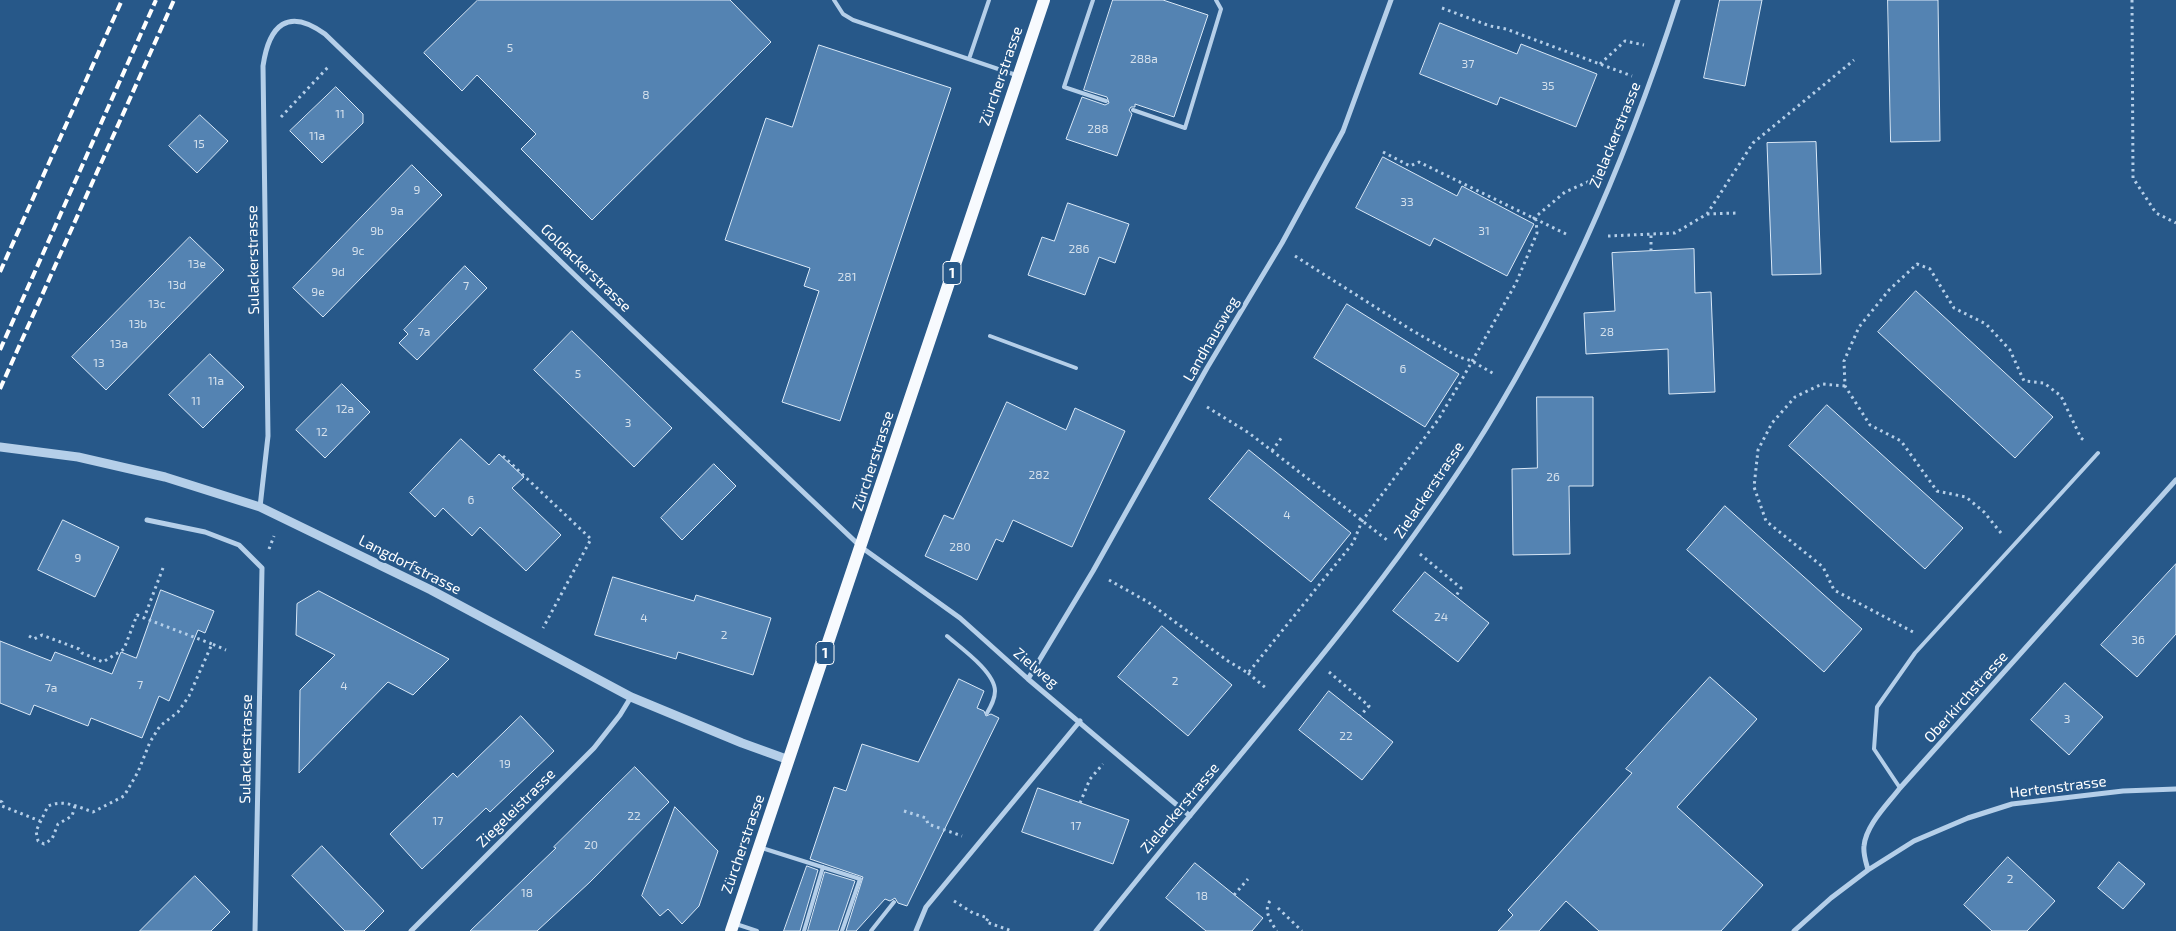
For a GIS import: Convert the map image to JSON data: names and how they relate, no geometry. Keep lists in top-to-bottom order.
{
  "streets": {
    "main road": ["Zürcherstrasse", "1"],
    "street": [
      "Zielackerstrasse",
      "Sulackerstrasse",
      "Goldackerstrasse",
      "Landhausweg",
      "Langdorfstrasse",
      "Zielweg",
      "Oberkirchstrasse",
      "Hertenstrasse",
      "Ziegeleistrasse"
    ]
  },
  "crossings": [
    ["Zürcherstrasse", "Goldackerstrasse"],
    ["Zürcherstrasse", "Langdorfstrasse"],
    ["Zürcherstrasse", "Zielweg"],
    ["Zielackerstrasse", "Zielweg"],
    ["Sulackerstrasse", "Goldackerstrasse"],
    ["Sulackerstrasse", "Langdorfstrasse"],
    ["Goldackerstrasse", "Zielweg"],
    ["Landhausweg", "Zielweg"],
    ["Langdorfstrasse", "Ziegeleistrasse"],
    ["Oberkirchstrasse", "Hertenstrasse"]
  ],
  "house_numbers": [
    "5",
    "288a",
    "37",
    "35",
    "8",
    "11",
    "288",
    "11a",
    "15",
    "9",
    "33",
    "9a",
    "9b",
    "31",
    "286",
    "9c",
    "13e",
    "9d",
    "281",
    "13d",
    "7",
    "9e",
    "13c",
    "13b",
    "7a",
    "28",
    "13a",
    "13",
    "6",
    "5",
    "11a",
    "11",
    "12a",
    "3",
    "12",
    "282",
    "26",
    "6",
    "4",
    "280",
    "9",
    "24",
    "4",
    "2",
    "36",
    "2",
    "7",
    "4",
    "7a",
    "3",
    "22",
    "19",
    "22",
    "17",
    "17",
    "20",
    "2",
    "18",
    "18"
  ]
}
